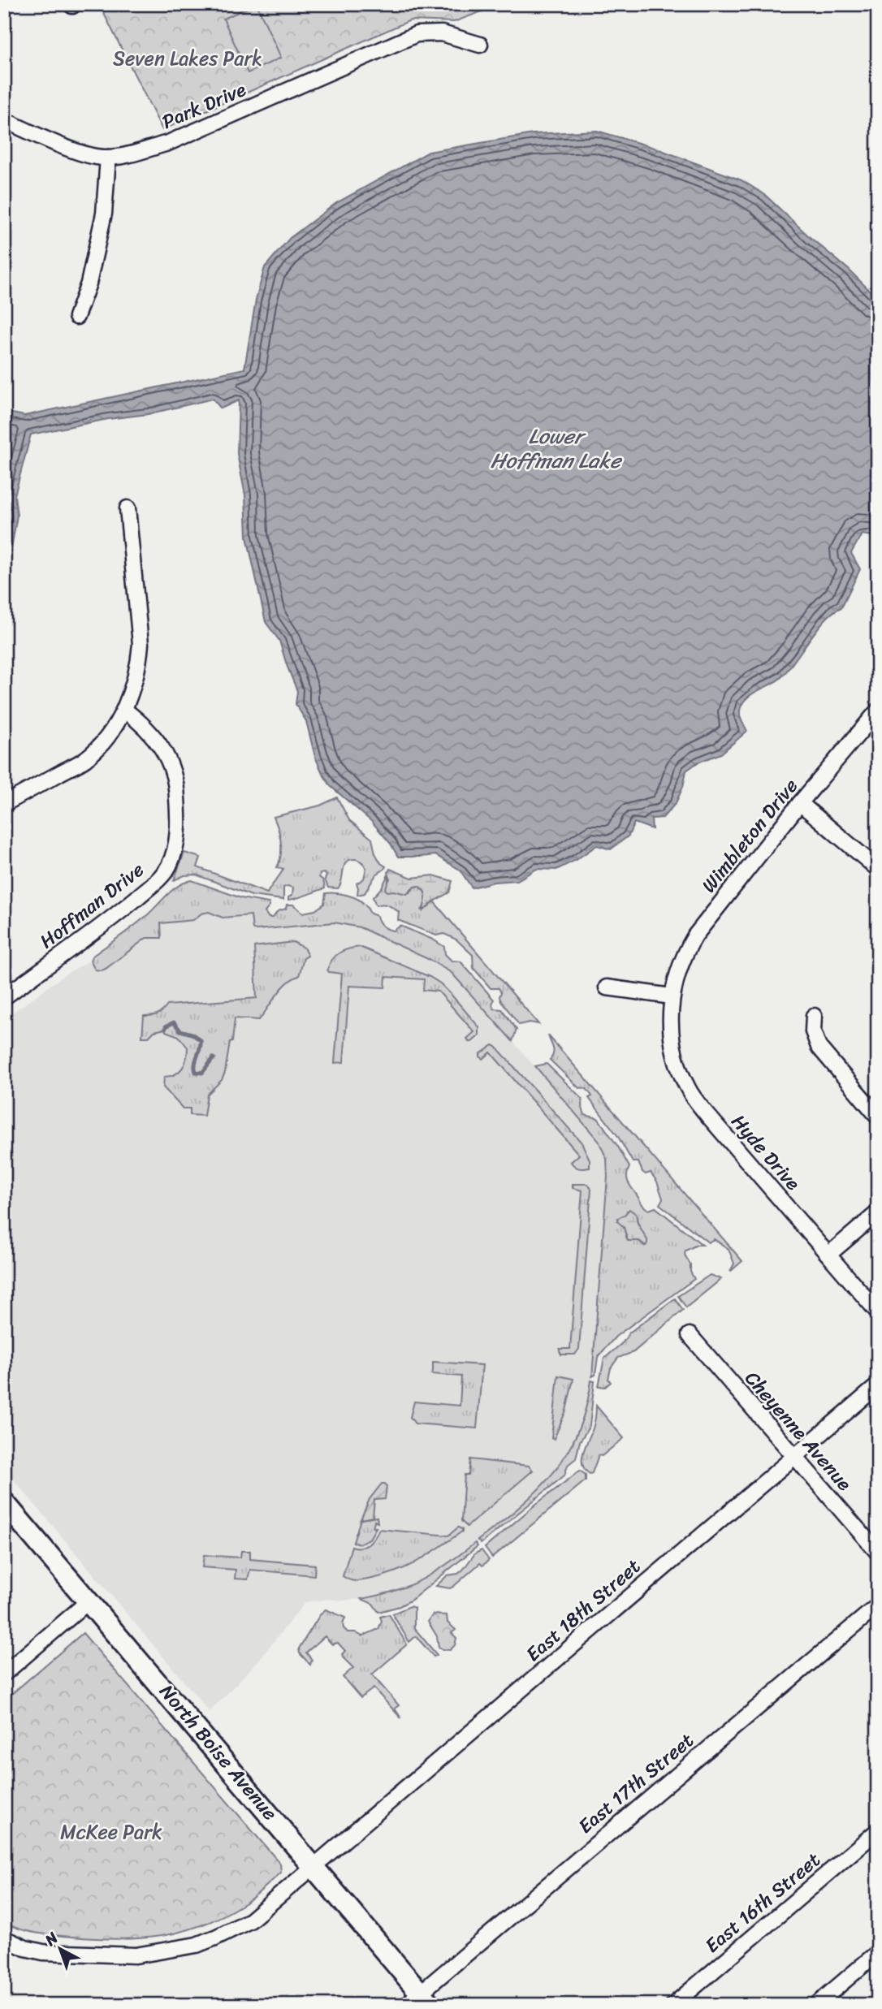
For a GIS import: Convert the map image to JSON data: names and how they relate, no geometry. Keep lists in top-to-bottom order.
{
  "streets": {
    "street": [
      "Park Drive",
      "Wimbleton Drive",
      "Hoffman Drive",
      "Hyde Drive",
      "Cheyenne Avenue",
      "East 18th Street",
      "North Boise Avenue",
      "East 17th Street",
      "East 16th Street"
    ]
  },
  "crossings": [
    ["Wimbleton Drive", "Hyde Drive"],
    ["Cheyenne Avenue", "East 18th Street"],
    ["East 18th Street", "North Boise Avenue"],
    ["North Boise Avenue", "East 17th Street"]
  ],
  "water": ["Lower Hoffman Lake"],
  "parks": ["Seven Lakes Park", "McKee Park"],
  "north": "top left"
}
